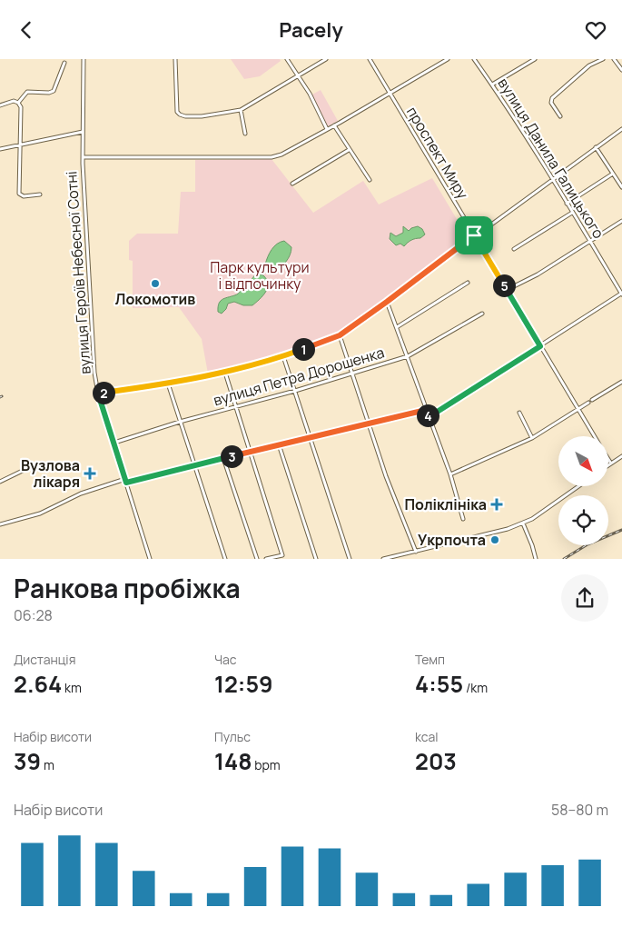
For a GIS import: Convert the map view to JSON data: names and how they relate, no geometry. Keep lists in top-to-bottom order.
{
  "streets": {
    "street": [
      "проспект Миру",
      "вулиця Данила Галицького",
      "вулиця Героїв Небесної Сотні",
      "вулиця Петра Дорошенка"
    ]
  },
  "crossings": [
    ["вулиця Героїв Небесної Сотні", "вулиця Петра Дорошенка"]
  ],
  "parks": ["Парк культури і відпочинку"],
  "places": {
    "other": ["Локомотив", "Укрпочта"],
    "health": ["Вузлова лікаря", "Поліклініка"]
  },
  "north": "bottom right",
  "page": {
    "header": "Pacely",
    "pins": [
      "5",
      "1",
      "2",
      "4",
      "3"
    ],
    "heading": ["Ранкова пробіжка", "06:28"],
    "stats": [
      ["Дистанція", "2.64 km"],
      ["Час", "12:59"],
      ["Темп", "4:55 /km"],
      ["Набір висоти", "39 m"],
      ["Пульс", "148 bpm"],
      ["kcal", "203"]
    ],
    "chart": ["Набір висоти", "58–80 m"]
  }
}
